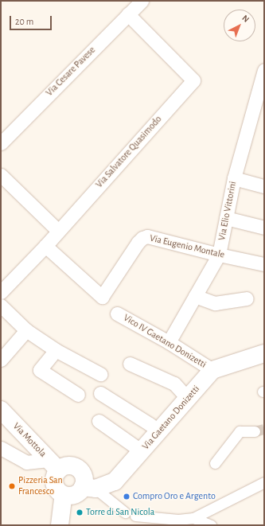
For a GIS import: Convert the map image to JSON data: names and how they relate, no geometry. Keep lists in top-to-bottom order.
{
  "streets": {
    "street": [
      "Via Cesare Pavese",
      "Via Salvatore Quasimodo",
      "Via Elio Vittorini",
      "Via Eugenio Montale",
      "Vico IV Gaetano Donizetti",
      "Via Gaetano Donizetti",
      "Via Mottola"
    ]
  },
  "crossings": [
    ["Via Cesare Pavese", "Via Salvatore Quasimodo"],
    ["Via Salvatore Quasimodo", "Via Eugenio Montale"],
    ["Via Elio Vittorini", "Via Eugenio Montale"],
    ["Via Elio Vittorini", "Vico IV Gaetano Donizetti"],
    ["Vico IV Gaetano Donizetti", "Via Gaetano Donizetti"]
  ],
  "places": ["Pizzeria San Francesco", "Compro Oro e Argento", "Torre di San Nicola"],
  "scale_bar": "20 m",
  "north": "top right"
}
